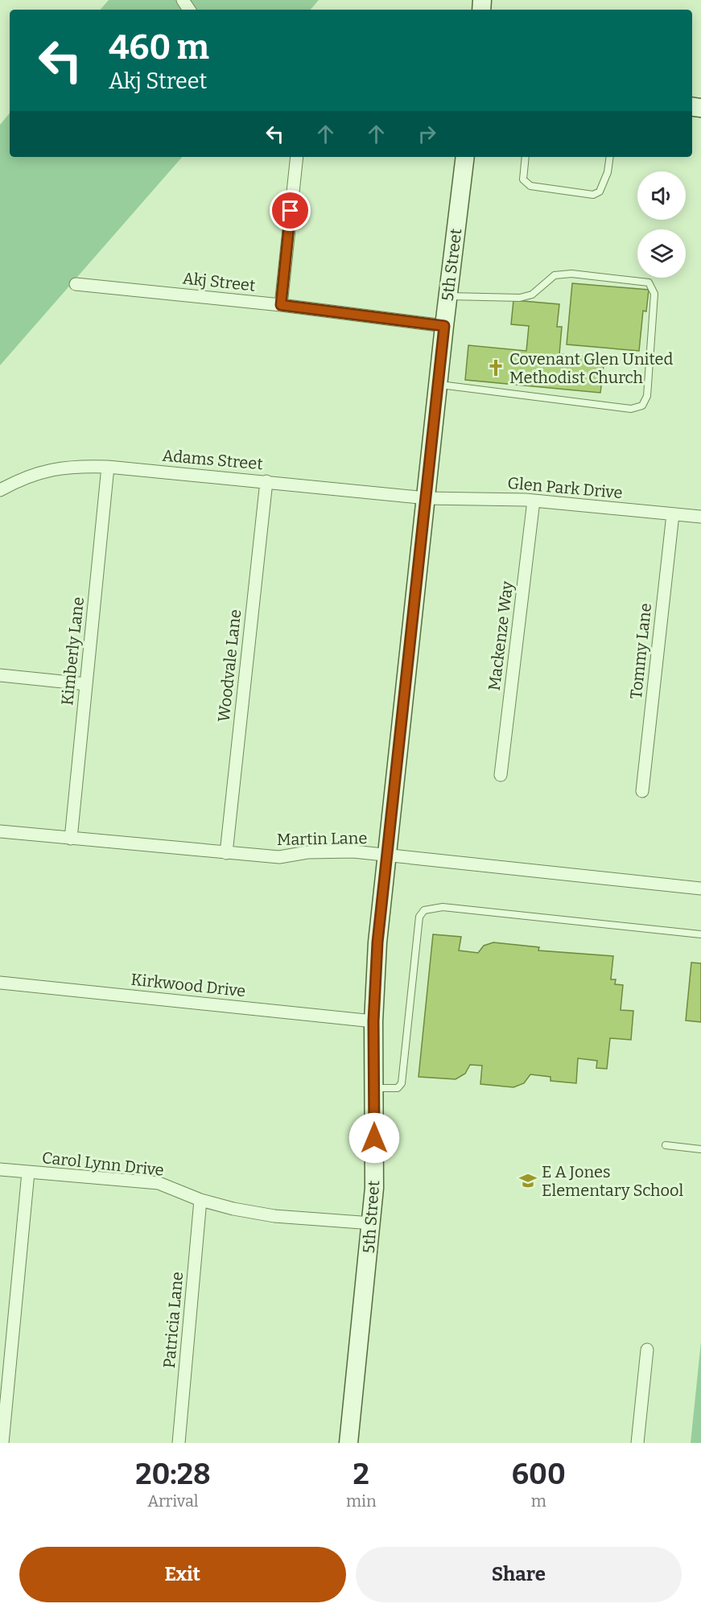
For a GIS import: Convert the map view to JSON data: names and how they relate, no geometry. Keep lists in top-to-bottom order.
{
  "streets": {
    "main road": ["5th Street"],
    "street": [
      "Akj Street",
      "Adams Street",
      "Glen Park Drive",
      "Mackenze Way",
      "Kimberly Lane",
      "Tommy Lane",
      "Woodvale Lane",
      "Martin Lane",
      "Kirkwood Drive",
      "Carol Lynn Drive",
      "Patricia Lane"
    ]
  },
  "crossings": [
    ["5th Street", "Akj Street"],
    ["5th Street", "Adams Street"],
    ["5th Street", "Glen Park Drive"],
    ["5th Street", "Martin Lane"],
    ["5th Street", "Kirkwood Drive"],
    ["5th Street", "Carol Lynn Drive"],
    ["Adams Street", "Glen Park Drive"],
    ["Adams Street", "Kimberly Lane"],
    ["Adams Street", "Woodvale Lane"],
    ["Glen Park Drive", "Mackenze Way"],
    ["Glen Park Drive", "Tommy Lane"],
    ["Kimberly Lane", "Martin Lane"],
    ["Woodvale Lane", "Martin Lane"],
    ["Carol Lynn Drive", "Patricia Lane"]
  ],
  "places": {
    "church": ["Covenant Glen United Methodist Church"],
    "school or university": ["E A Jones Elementary School"]
  },
  "page": {
    "turn": ["460 m", "Akj Street"],
    "eta": [
      "20:28",
      "Arrival",
      "2",
      "min",
      "600",
      "m"
    ],
    "buttons": ["Exit", "Share"]
  }
}
